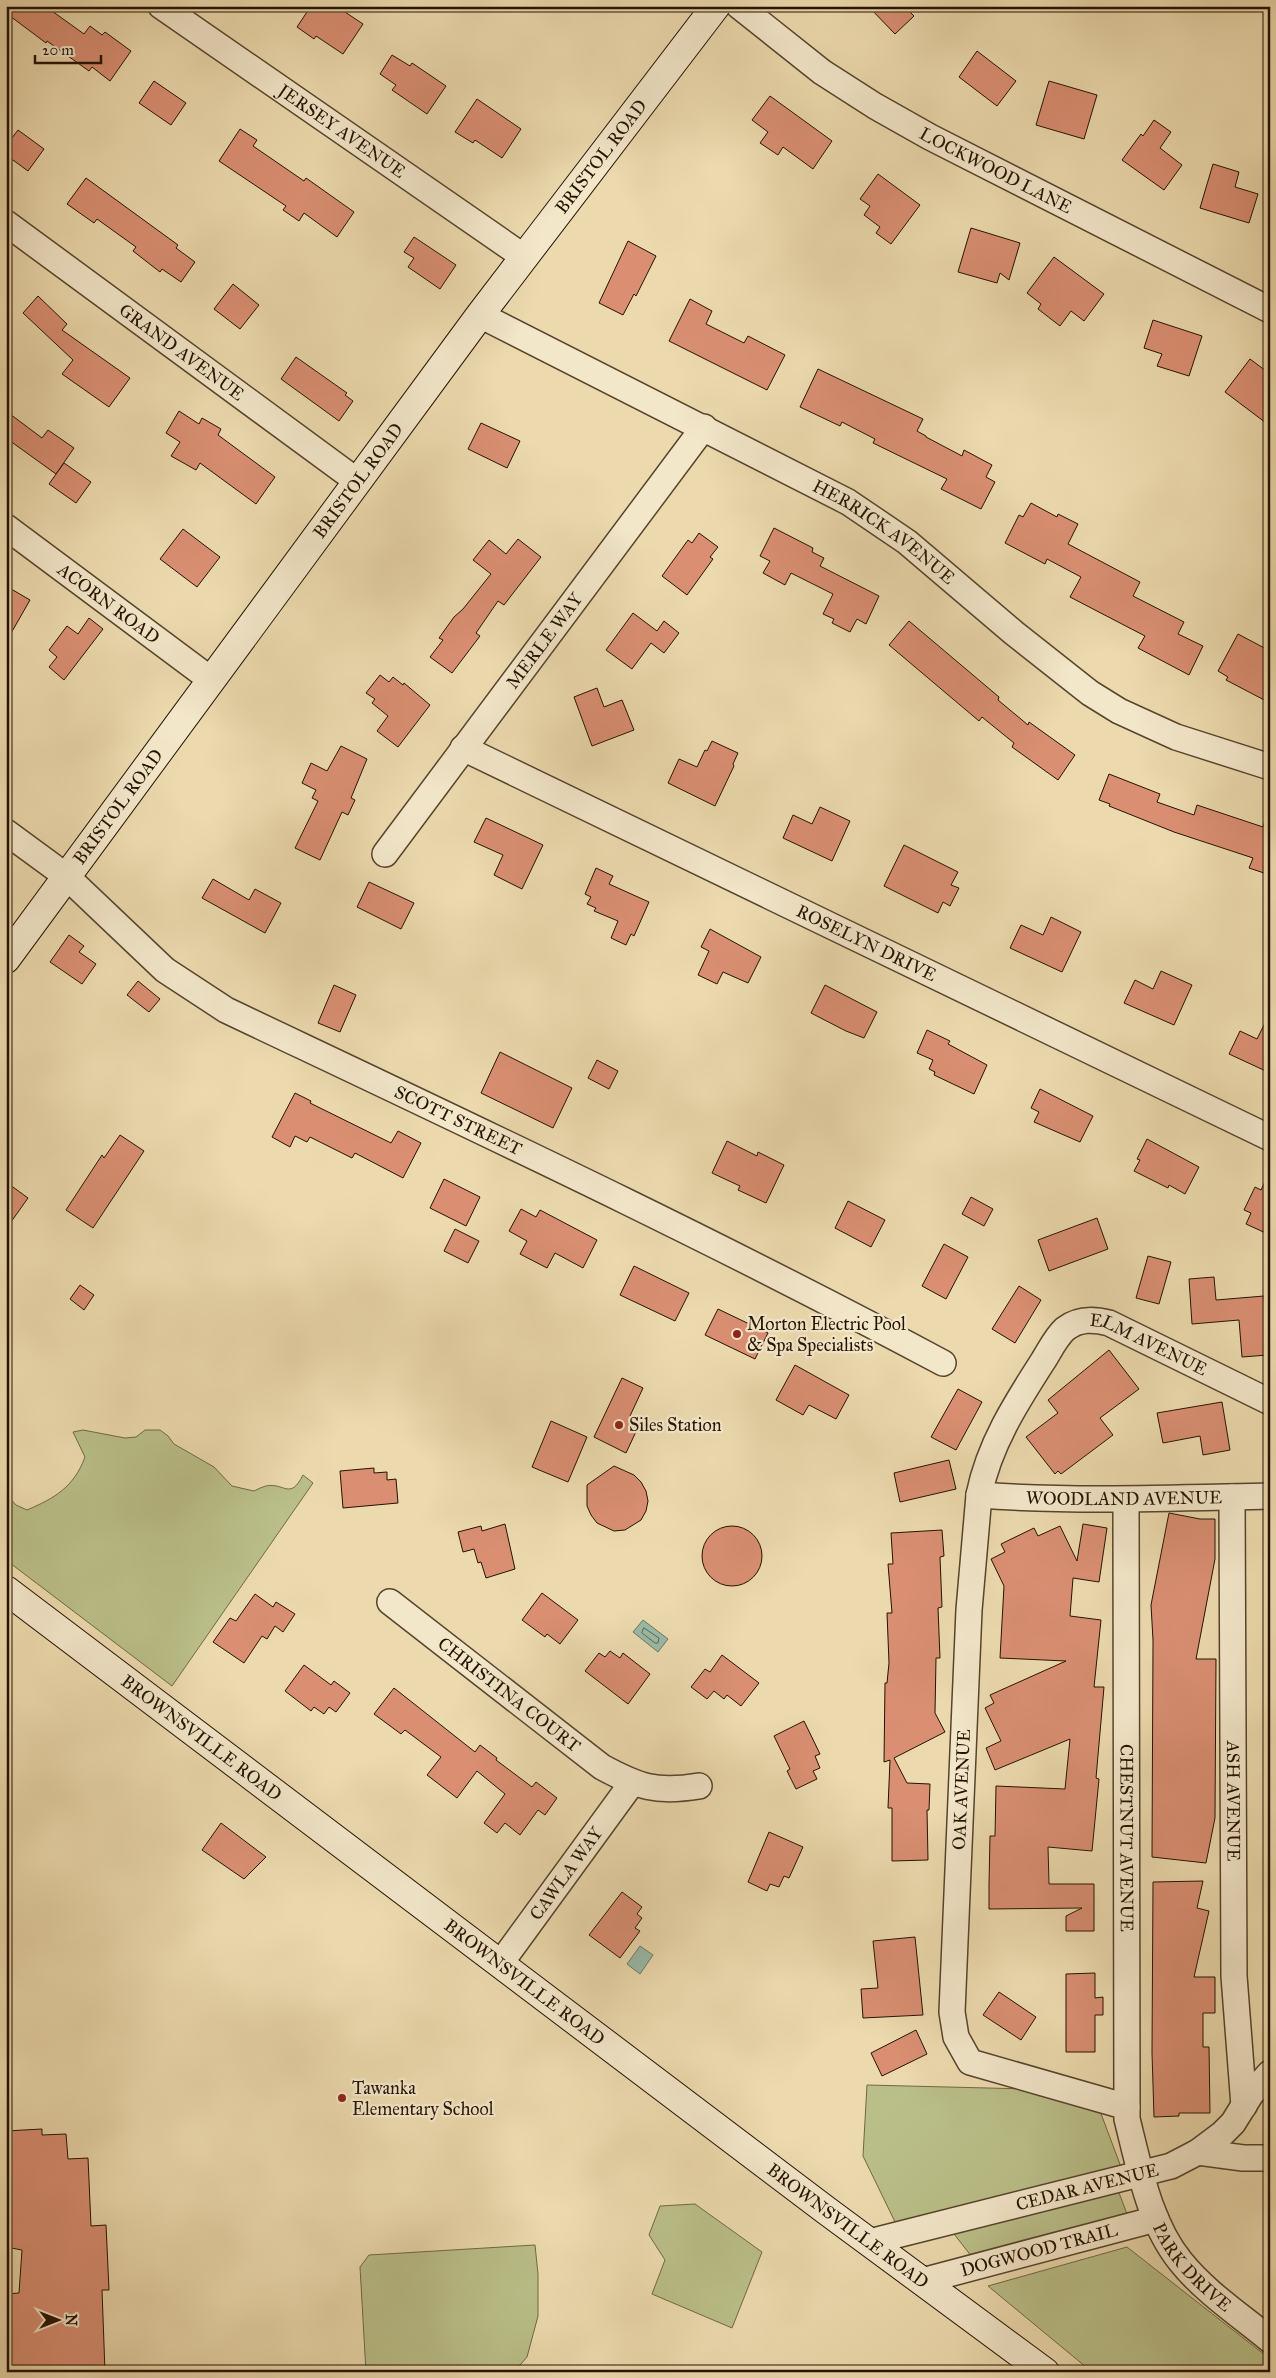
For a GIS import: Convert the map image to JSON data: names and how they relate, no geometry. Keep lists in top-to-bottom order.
{
  "streets": {
    "street": [
      "JERSEY AVENUE",
      "BRISTOL ROAD",
      "LOCKWOOD LANE",
      "GRAND AVENUE",
      "HERRICK AVENUE",
      "ACORN ROAD",
      "MERLE WAY",
      "ROSELYN DRIVE",
      "SCOTT STREET",
      "ELM AVENUE",
      "WOODLAND AVENUE",
      "CHRISTINA COURT",
      "BROWNSVILLE ROAD",
      "OAK AVENUE",
      "ASH AVENUE",
      "CHESTNUT AVENUE",
      "CAWLA WAY",
      "CEDAR AVENUE",
      "DOGWOOD TRAIL",
      "PARK DRIVE"
    ]
  },
  "crossings": [
    ["JERSEY AVENUE", "BRISTOL ROAD"],
    ["BRISTOL ROAD", "GRAND AVENUE"],
    ["BRISTOL ROAD", "HERRICK AVENUE"],
    ["BRISTOL ROAD", "ACORN ROAD"],
    ["BRISTOL ROAD", "SCOTT STREET"],
    ["HERRICK AVENUE", "MERLE WAY"],
    ["MERLE WAY", "ROSELYN DRIVE"],
    ["ELM AVENUE", "OAK AVENUE"],
    ["WOODLAND AVENUE", "OAK AVENUE"],
    ["WOODLAND AVENUE", "ASH AVENUE"],
    ["WOODLAND AVENUE", "CHESTNUT AVENUE"],
    ["CHRISTINA COURT", "CAWLA WAY"],
    ["BROWNSVILLE ROAD", "CAWLA WAY"],
    ["BROWNSVILLE ROAD", "CEDAR AVENUE"],
    ["BROWNSVILLE ROAD", "DOGWOOD TRAIL"],
    ["OAK AVENUE", "CHESTNUT AVENUE"],
    ["ASH AVENUE", "CEDAR AVENUE"],
    ["CHESTNUT AVENUE", "CEDAR AVENUE"],
    ["CHESTNUT AVENUE", "PARK DRIVE"],
    ["CEDAR AVENUE", "PARK DRIVE"],
    ["DOGWOOD TRAIL", "PARK DRIVE"]
  ],
  "places": ["Morton Electric Pool & Spa Specialists", "Siles Station", "Tawanka Elementary School"],
  "scale_bar": "20 m",
  "north": "right"
}
